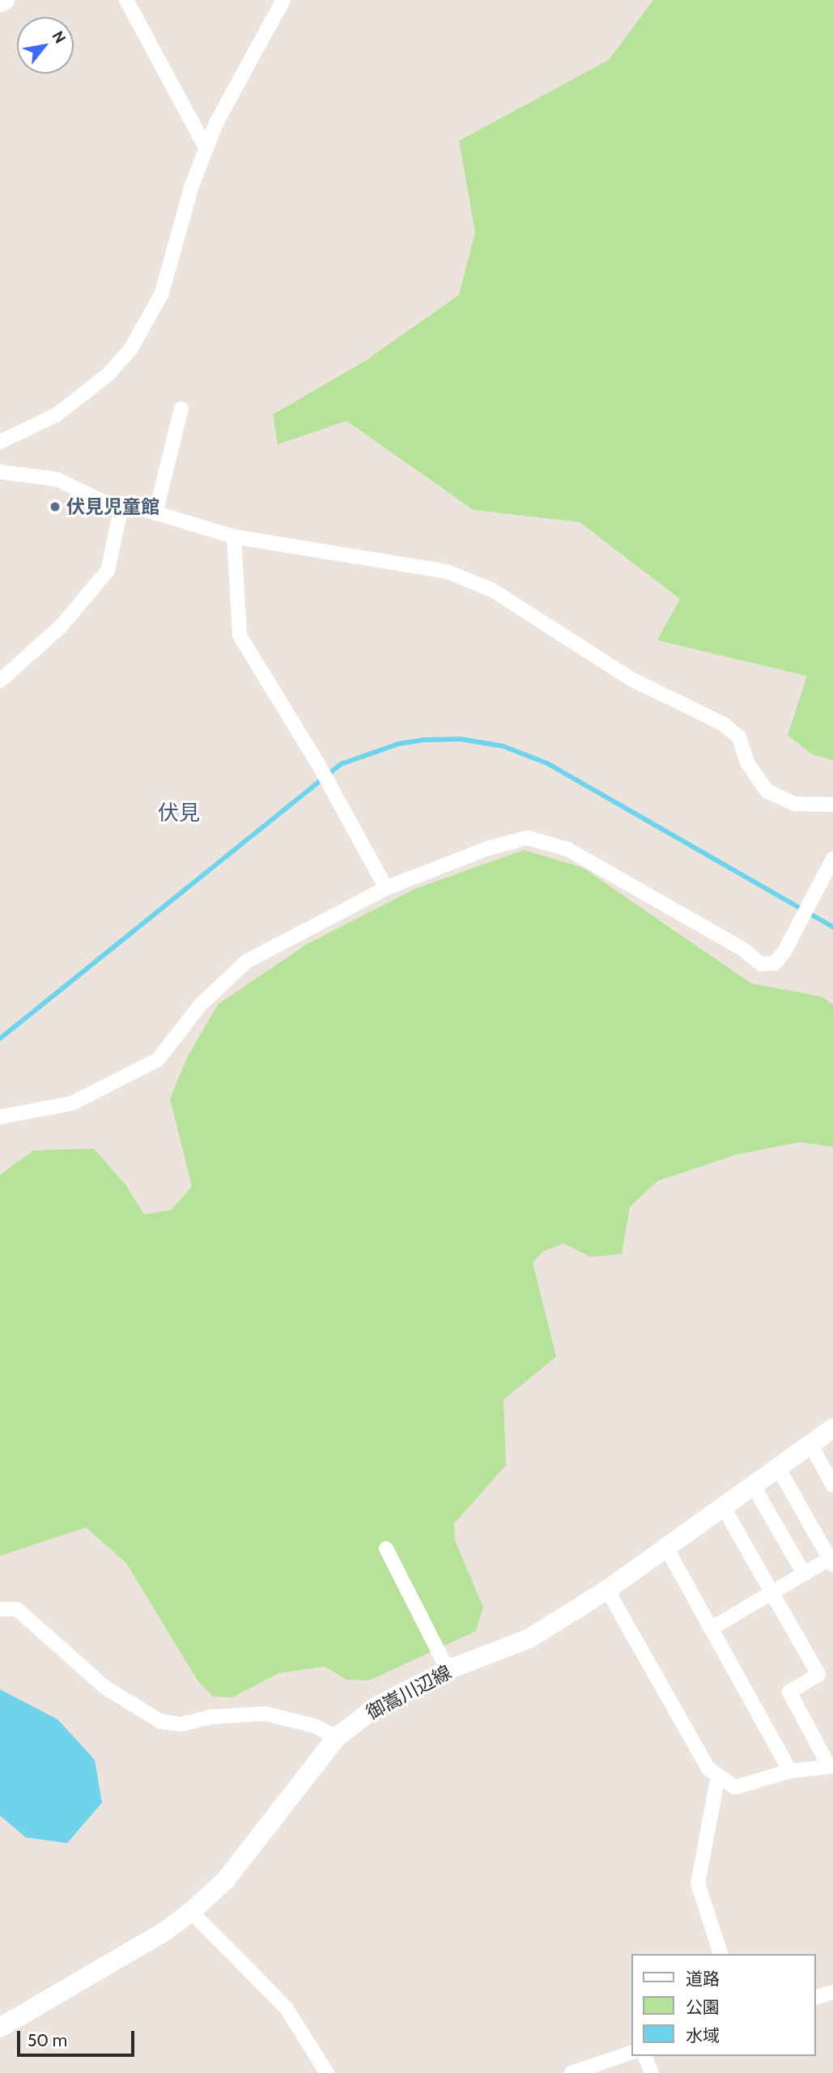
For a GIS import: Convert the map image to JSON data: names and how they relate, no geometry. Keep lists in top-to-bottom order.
{
  "streets": {
    "main road": ["御嵩川辺線"]
  },
  "districts": ["伏見"],
  "places": ["伏見児童館"],
  "legend": ["道路", "公園", "水域"],
  "scale_bar": "50 m",
  "north": "top right"
}
